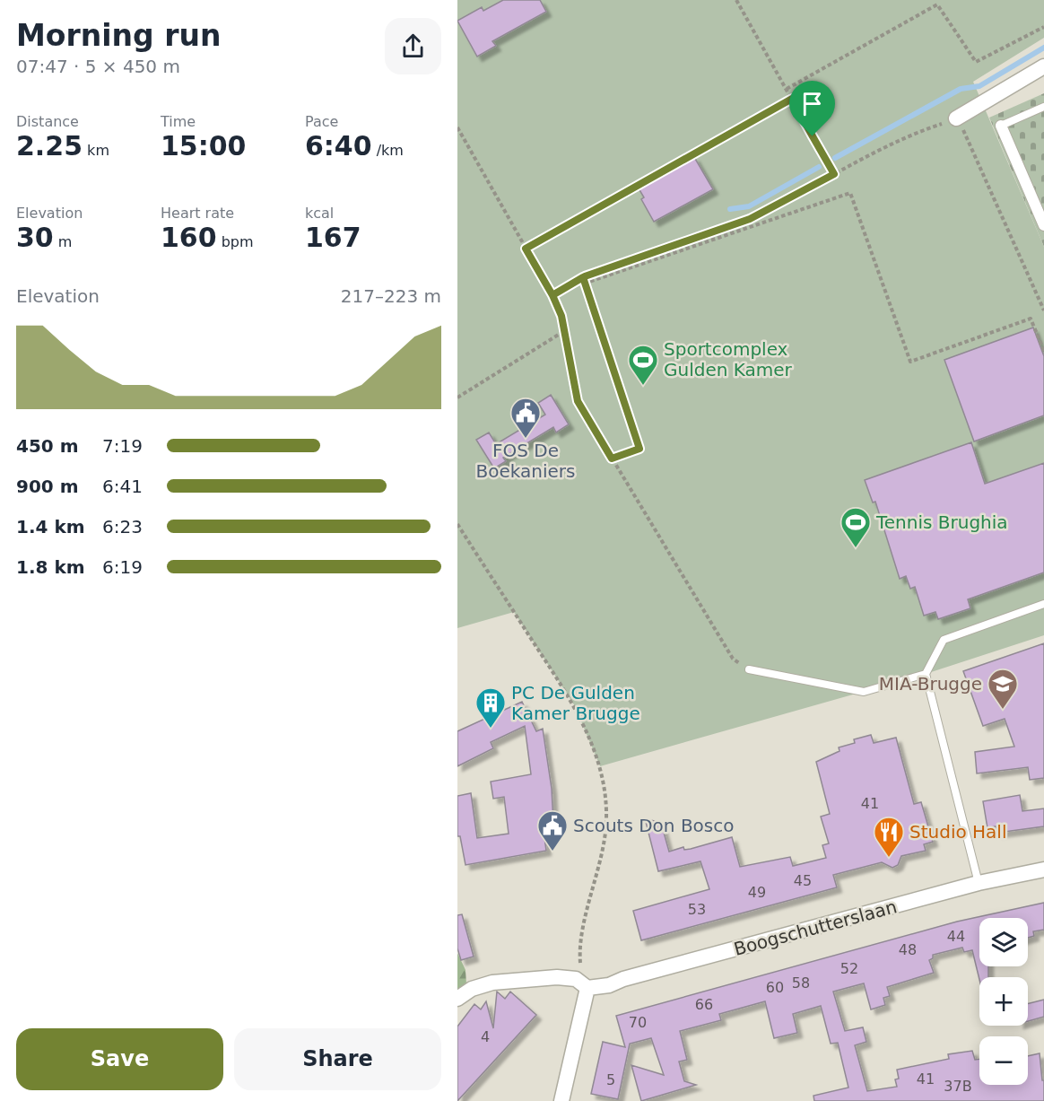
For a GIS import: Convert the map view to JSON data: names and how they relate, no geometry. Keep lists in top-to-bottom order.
{
  "streets": {
    "street": ["Boogschutterslaan"]
  },
  "places": {
    "sports": ["Sportcomplex Gulden Kamer", "Tennis Brughia"],
    "public building": ["FOS De Boekaniers", "Scouts Don Bosco"],
    "school or university": ["MIA-Brugge"],
    "building": ["PC De Gulden Kamer Brugge"],
    "restaurant": ["Studio Hall"]
  },
  "house_numbers": [
    "41",
    "45",
    "49",
    "53",
    "44",
    "48",
    "52",
    "58",
    "60",
    "66",
    "70",
    "4",
    "41",
    "5",
    "37B"
  ],
  "page": {
    "heading": ["Morning run", "07:47 · 5 × 450 m"],
    "stats": [
      ["Distance", "2.25 km"],
      ["Time", "15:00"],
      ["Pace", "6:40 /km"],
      ["Elevation", "30 m"],
      ["Heart rate", "160 bpm"],
      ["kcal", "167"]
    ],
    "chart": ["Elevation", "217–223 m"],
    "list": [
      {
        "name": "450 m",
        "note": "7:19"
      },
      {
        "name": "900 m",
        "note": "6:41"
      },
      {
        "name": "1.4 km",
        "note": "6:23"
      },
      {
        "name": "1.8 km",
        "note": "6:19"
      }
    ],
    "map_buttons": ["+", "−"],
    "buttons": ["Save", "Share"]
  }
}
